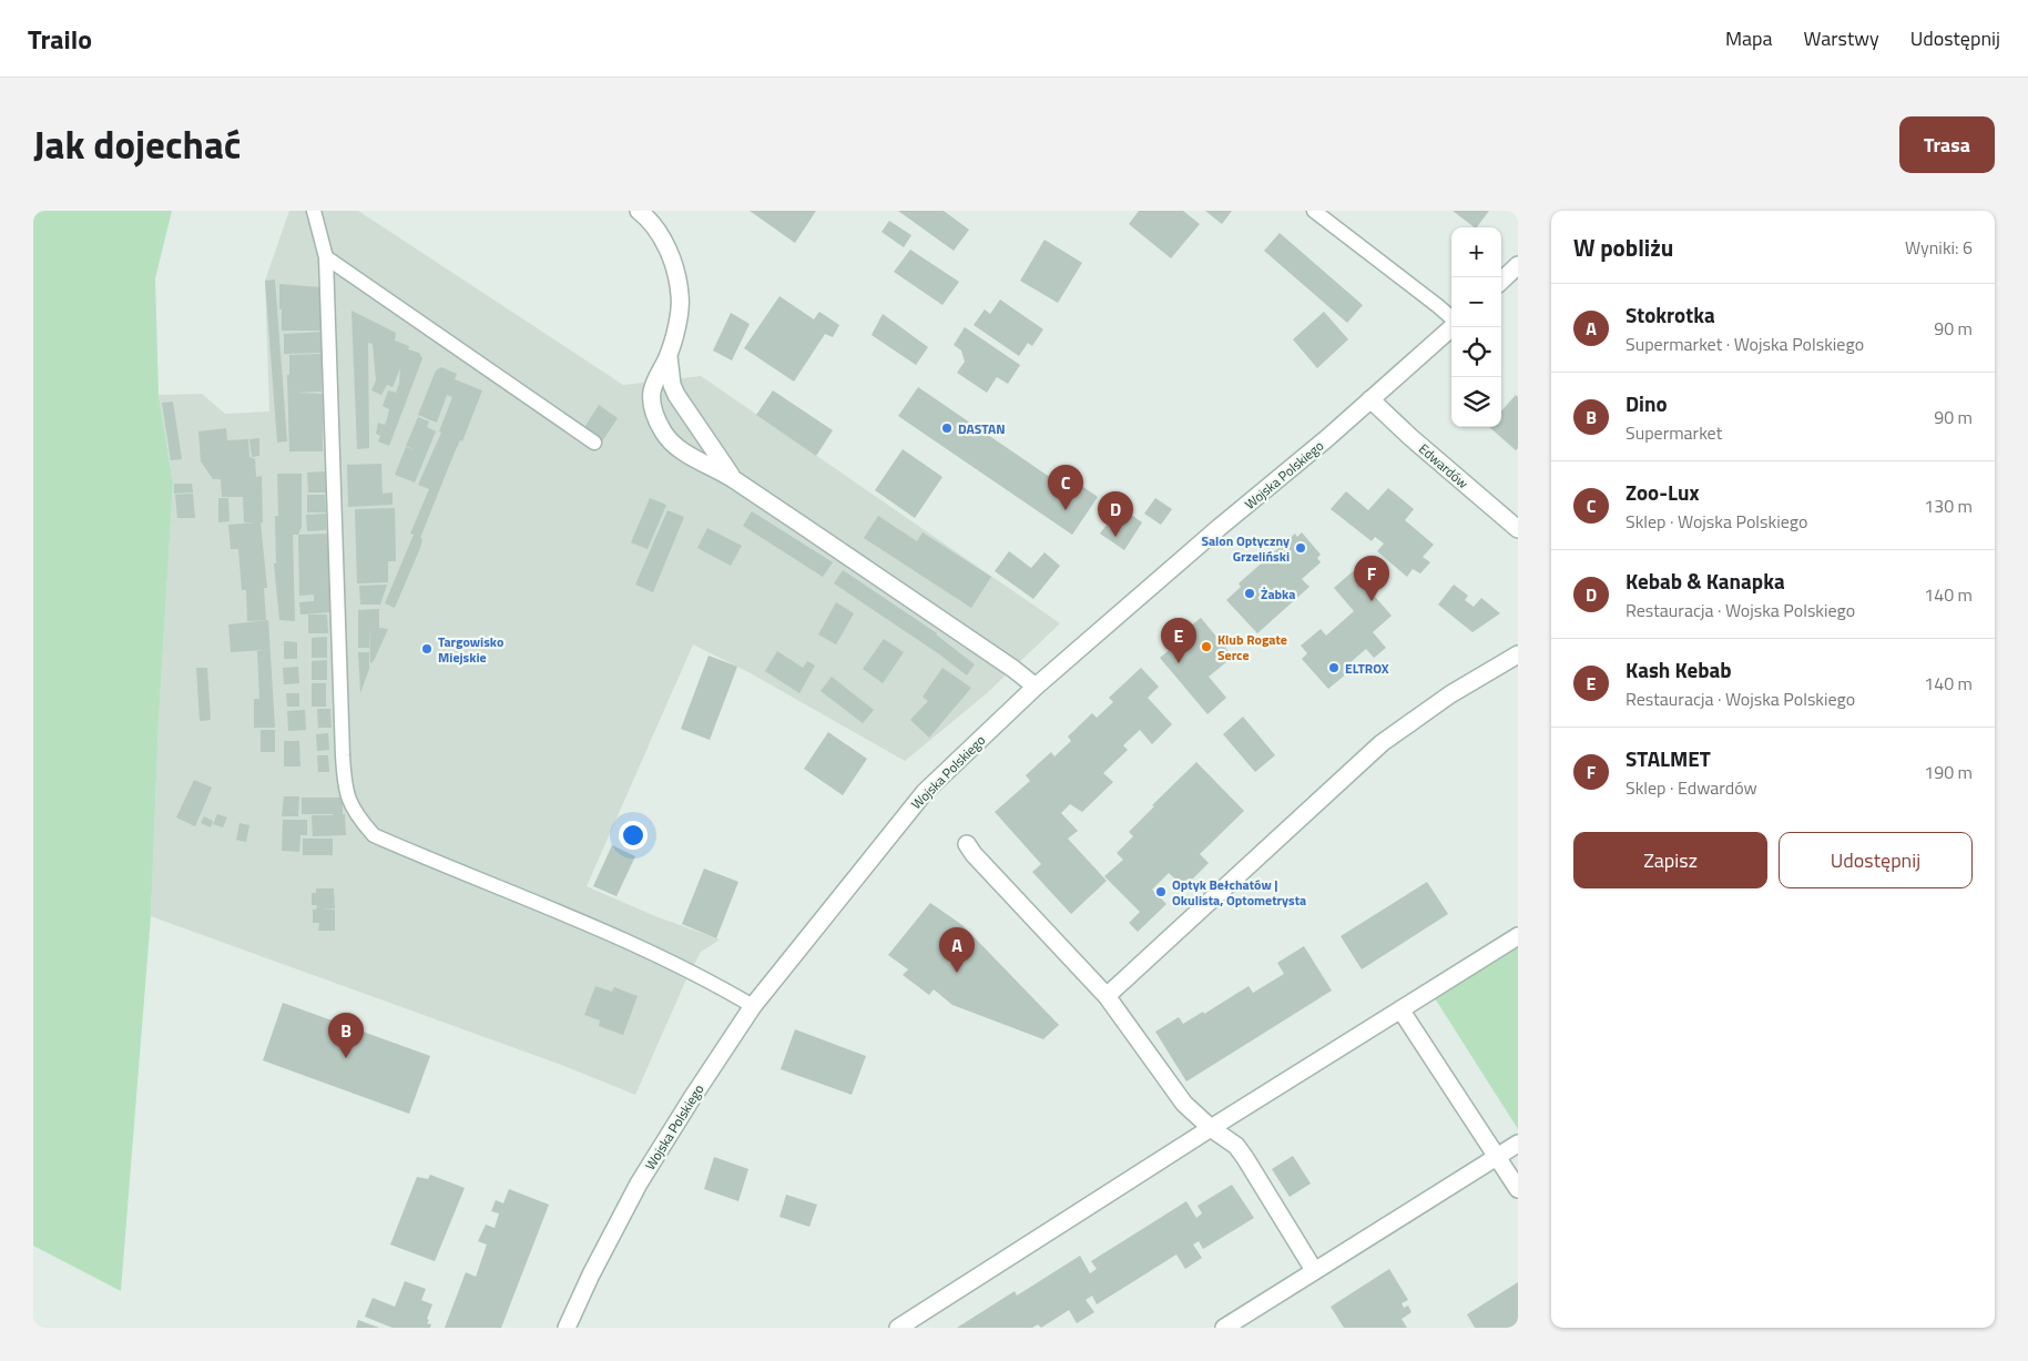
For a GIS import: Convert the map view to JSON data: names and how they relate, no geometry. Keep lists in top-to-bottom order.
{
  "streets": {
    "street": ["Edwardów", "Wojska Polskiego"]
  },
  "crossings": [
    ["Edwardów", "Wojska Polskiego"]
  ],
  "places": [
    "DASTAN",
    "Salon Optyczny Grzeliński",
    "Żabka",
    "Klub Rogate Serce",
    "Targowisko Miejskie",
    "ELTROX",
    "Optyk Bełchatów | Okulista, Optometrysta"
  ],
  "page": {
    "header": "Trailo",
    "nav": ["Mapa", "Warstwy", "Udostępnij"],
    "title": "Jak dojechać",
    "buttons": [
      "Trasa",
      ["Zapisz", "Udostępnij"]
    ],
    "heading": ["W pobliżu", "Wyniki: 6"],
    "map_buttons": ["+", "−"],
    "list": [
      {
        "mark": "A",
        "name": "Stokrotka",
        "note": "Supermarket · Wojska Polskiego",
        "value": "90 m"
      },
      {
        "mark": "B",
        "name": "Dino",
        "note": "Supermarket",
        "value": "90 m"
      },
      {
        "mark": "C",
        "name": "Zoo-Lux",
        "note": "Sklep · Wojska Polskiego",
        "value": "130 m"
      },
      {
        "mark": "D",
        "name": "Kebab & Kanapka",
        "note": "Restauracja · Wojska Polskiego",
        "value": "140 m"
      },
      {
        "mark": "E",
        "name": "Kash Kebab",
        "note": "Restauracja · Wojska Polskiego",
        "value": "140 m"
      },
      {
        "mark": "F",
        "name": "STALMET",
        "note": "Sklep · Edwardów",
        "value": "190 m"
      }
    ],
    "pins": [
      "C",
      "D",
      "F",
      "E",
      "A",
      "B"
    ]
  }
}
